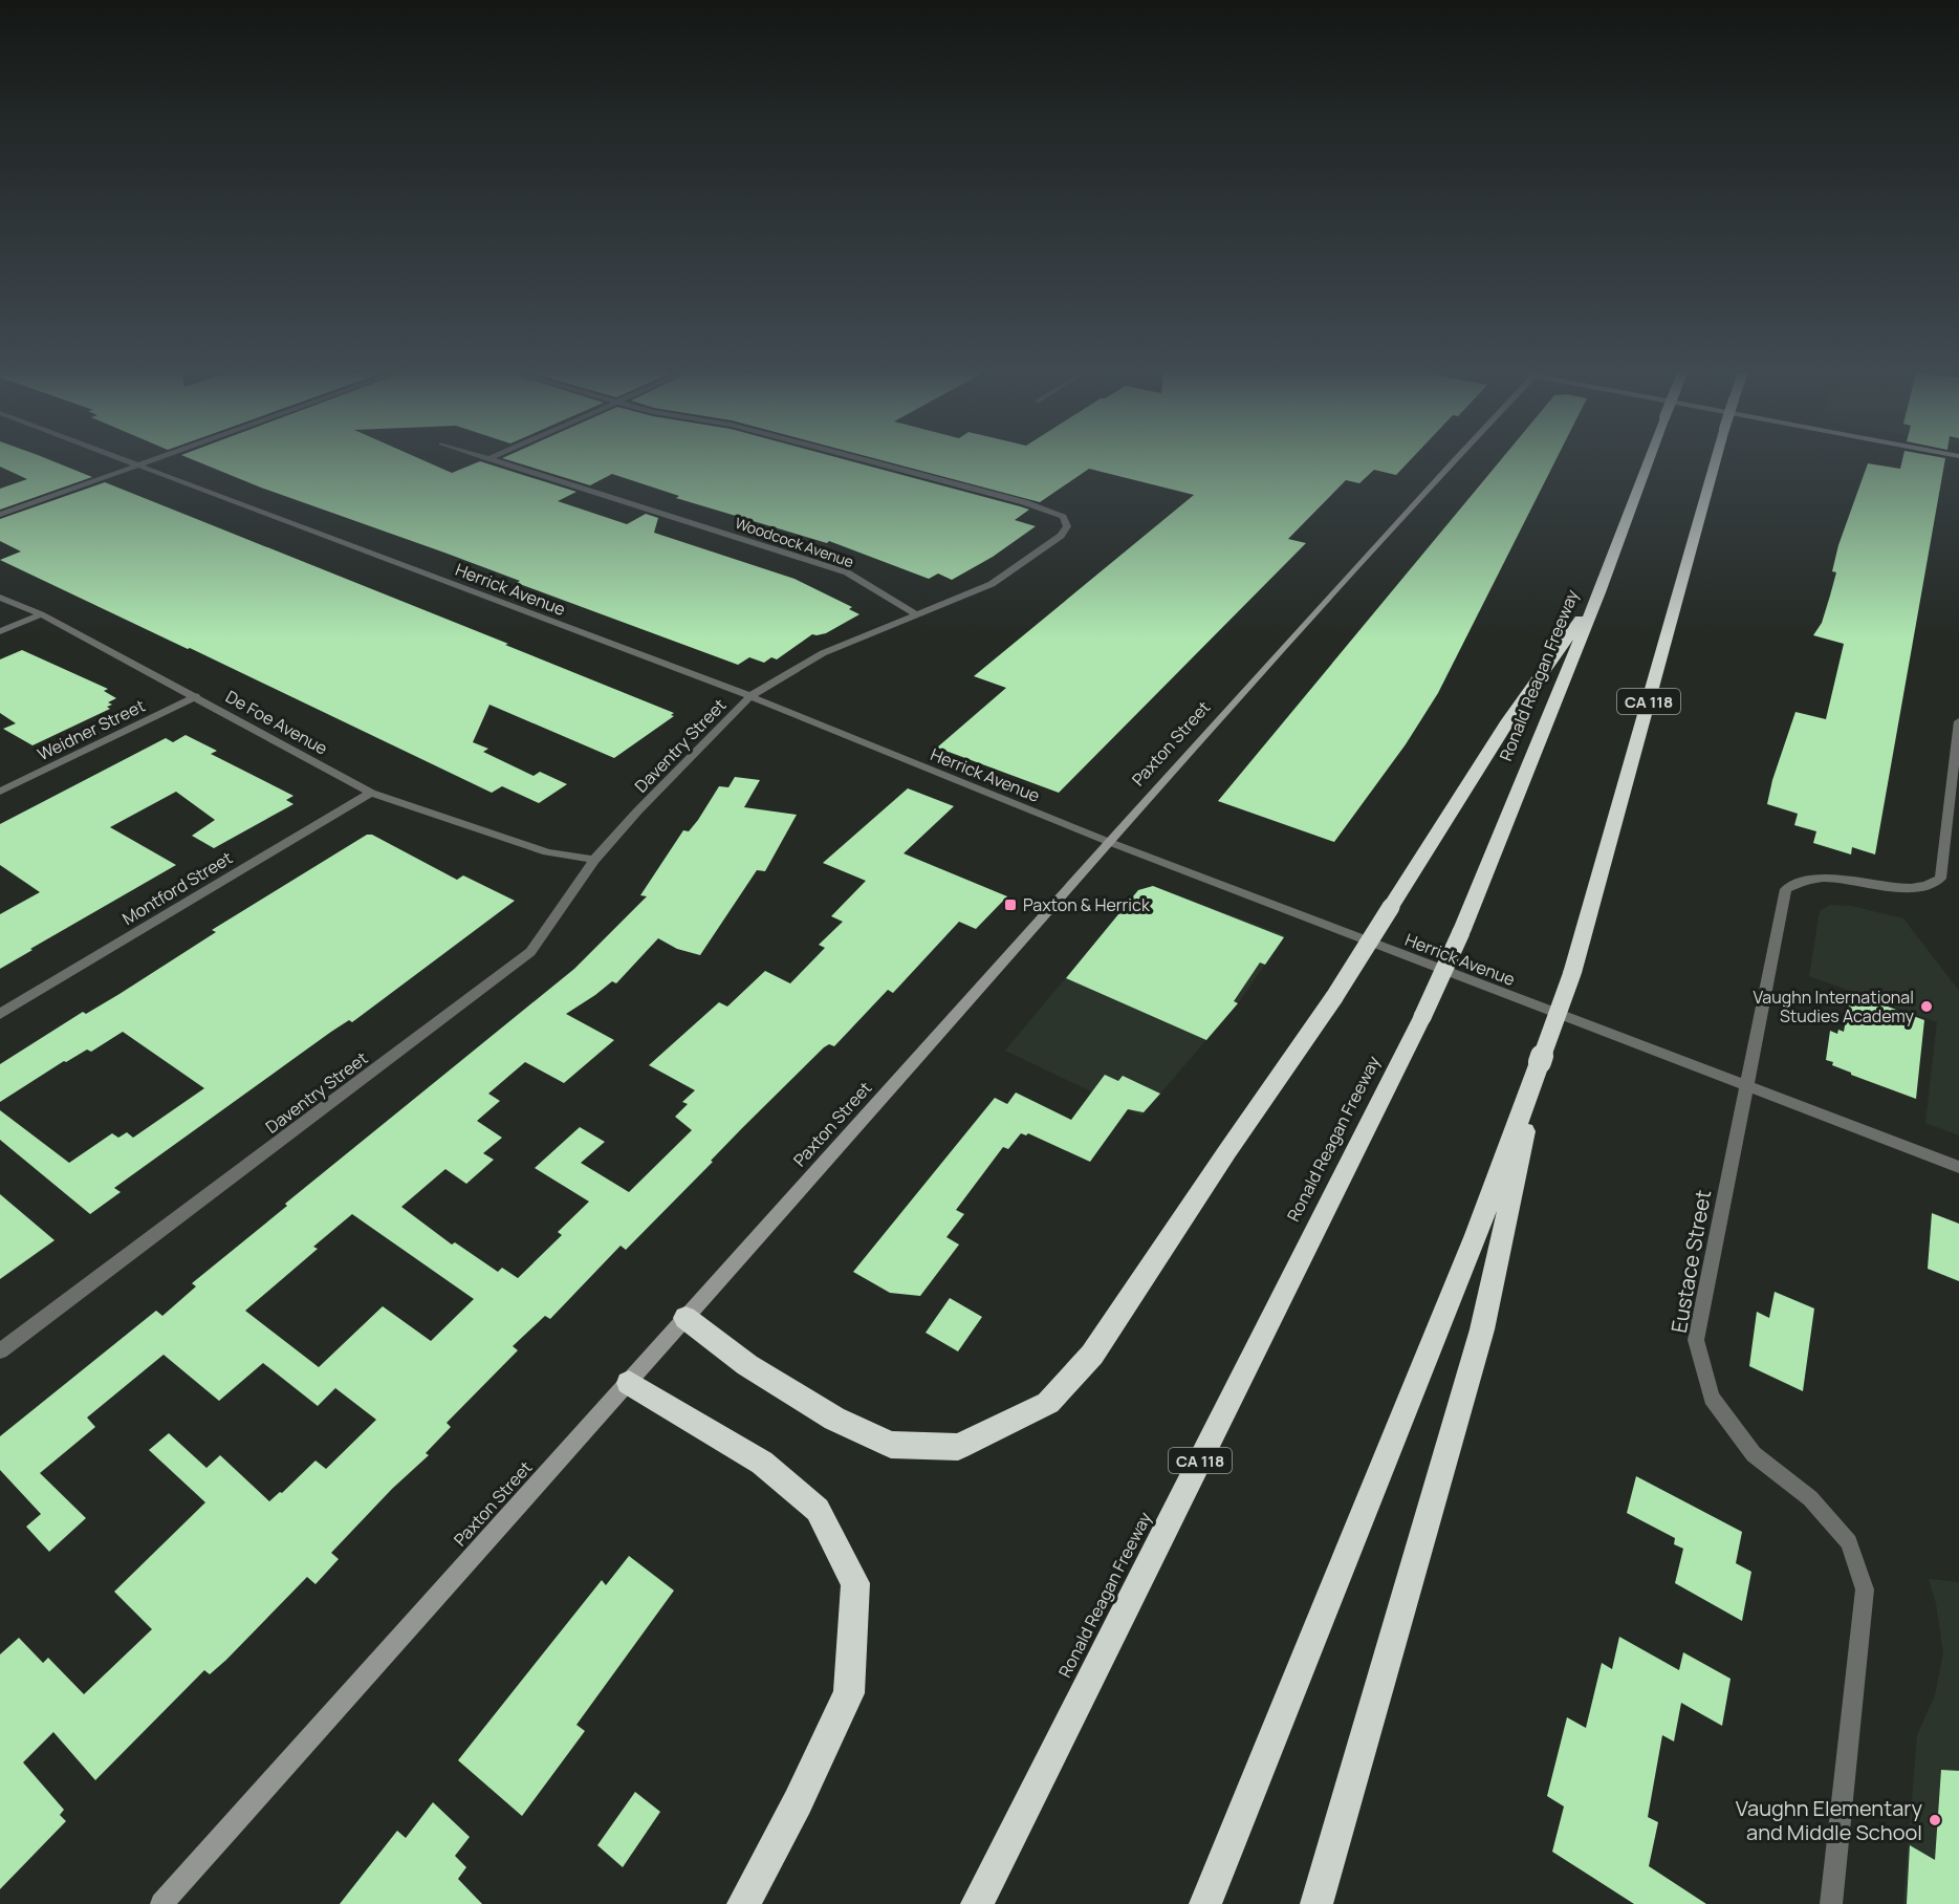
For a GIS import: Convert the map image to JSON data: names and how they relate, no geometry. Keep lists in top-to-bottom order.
{
  "streets": {
    "highway": ["Ronald Reagan Freeway", "CA 118"],
    "street": [
      "Woodcock Avenue",
      "Herrick Avenue",
      "De Foe Avenue",
      "Weidner Street",
      "Paxton Street",
      "Daventry Street",
      "Montford Street",
      "Eustace Street"
    ]
  },
  "crossings": [
    ["Woodcock Avenue", "Daventry Street"],
    ["Herrick Avenue", "Paxton Street"],
    ["Herrick Avenue", "Daventry Street"],
    ["Herrick Avenue", "Eustace Street"],
    ["De Foe Avenue", "Weidner Street"],
    ["De Foe Avenue", "Daventry Street"],
    ["De Foe Avenue", "Montford Street"]
  ],
  "places": {
    "transit": ["Paxton & Herrick"],
    "other": ["Vaughn International Studies Academy", "Vaughn Elementary and Middle School"]
  }
}
